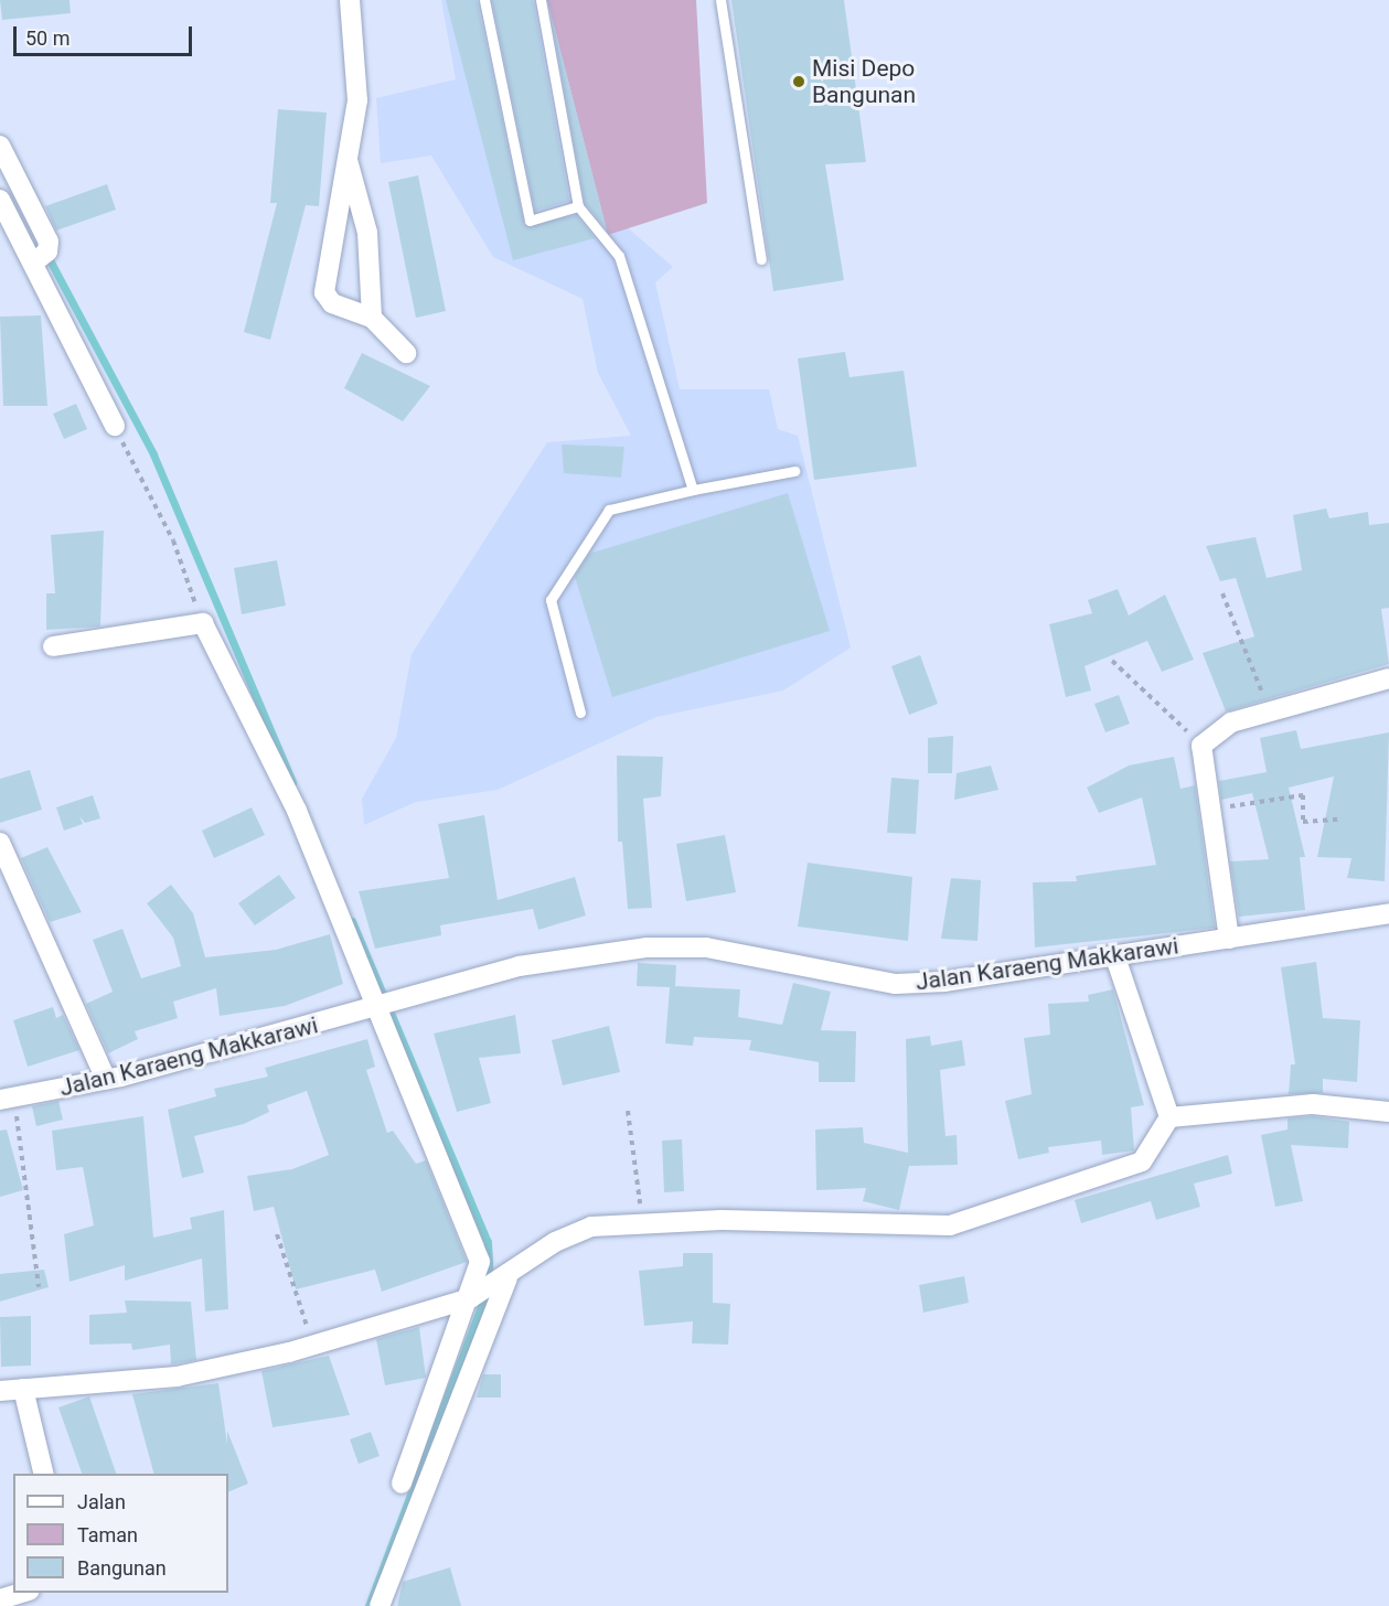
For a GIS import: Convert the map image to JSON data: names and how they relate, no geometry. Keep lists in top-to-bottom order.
{
  "streets": {
    "street": ["Jalan Karaeng Makkarawi"]
  },
  "places": ["Misi Depo Bangunan"],
  "legend": ["Jalan", "Taman", "Bangunan"],
  "scale_bar": "50 m"
}
